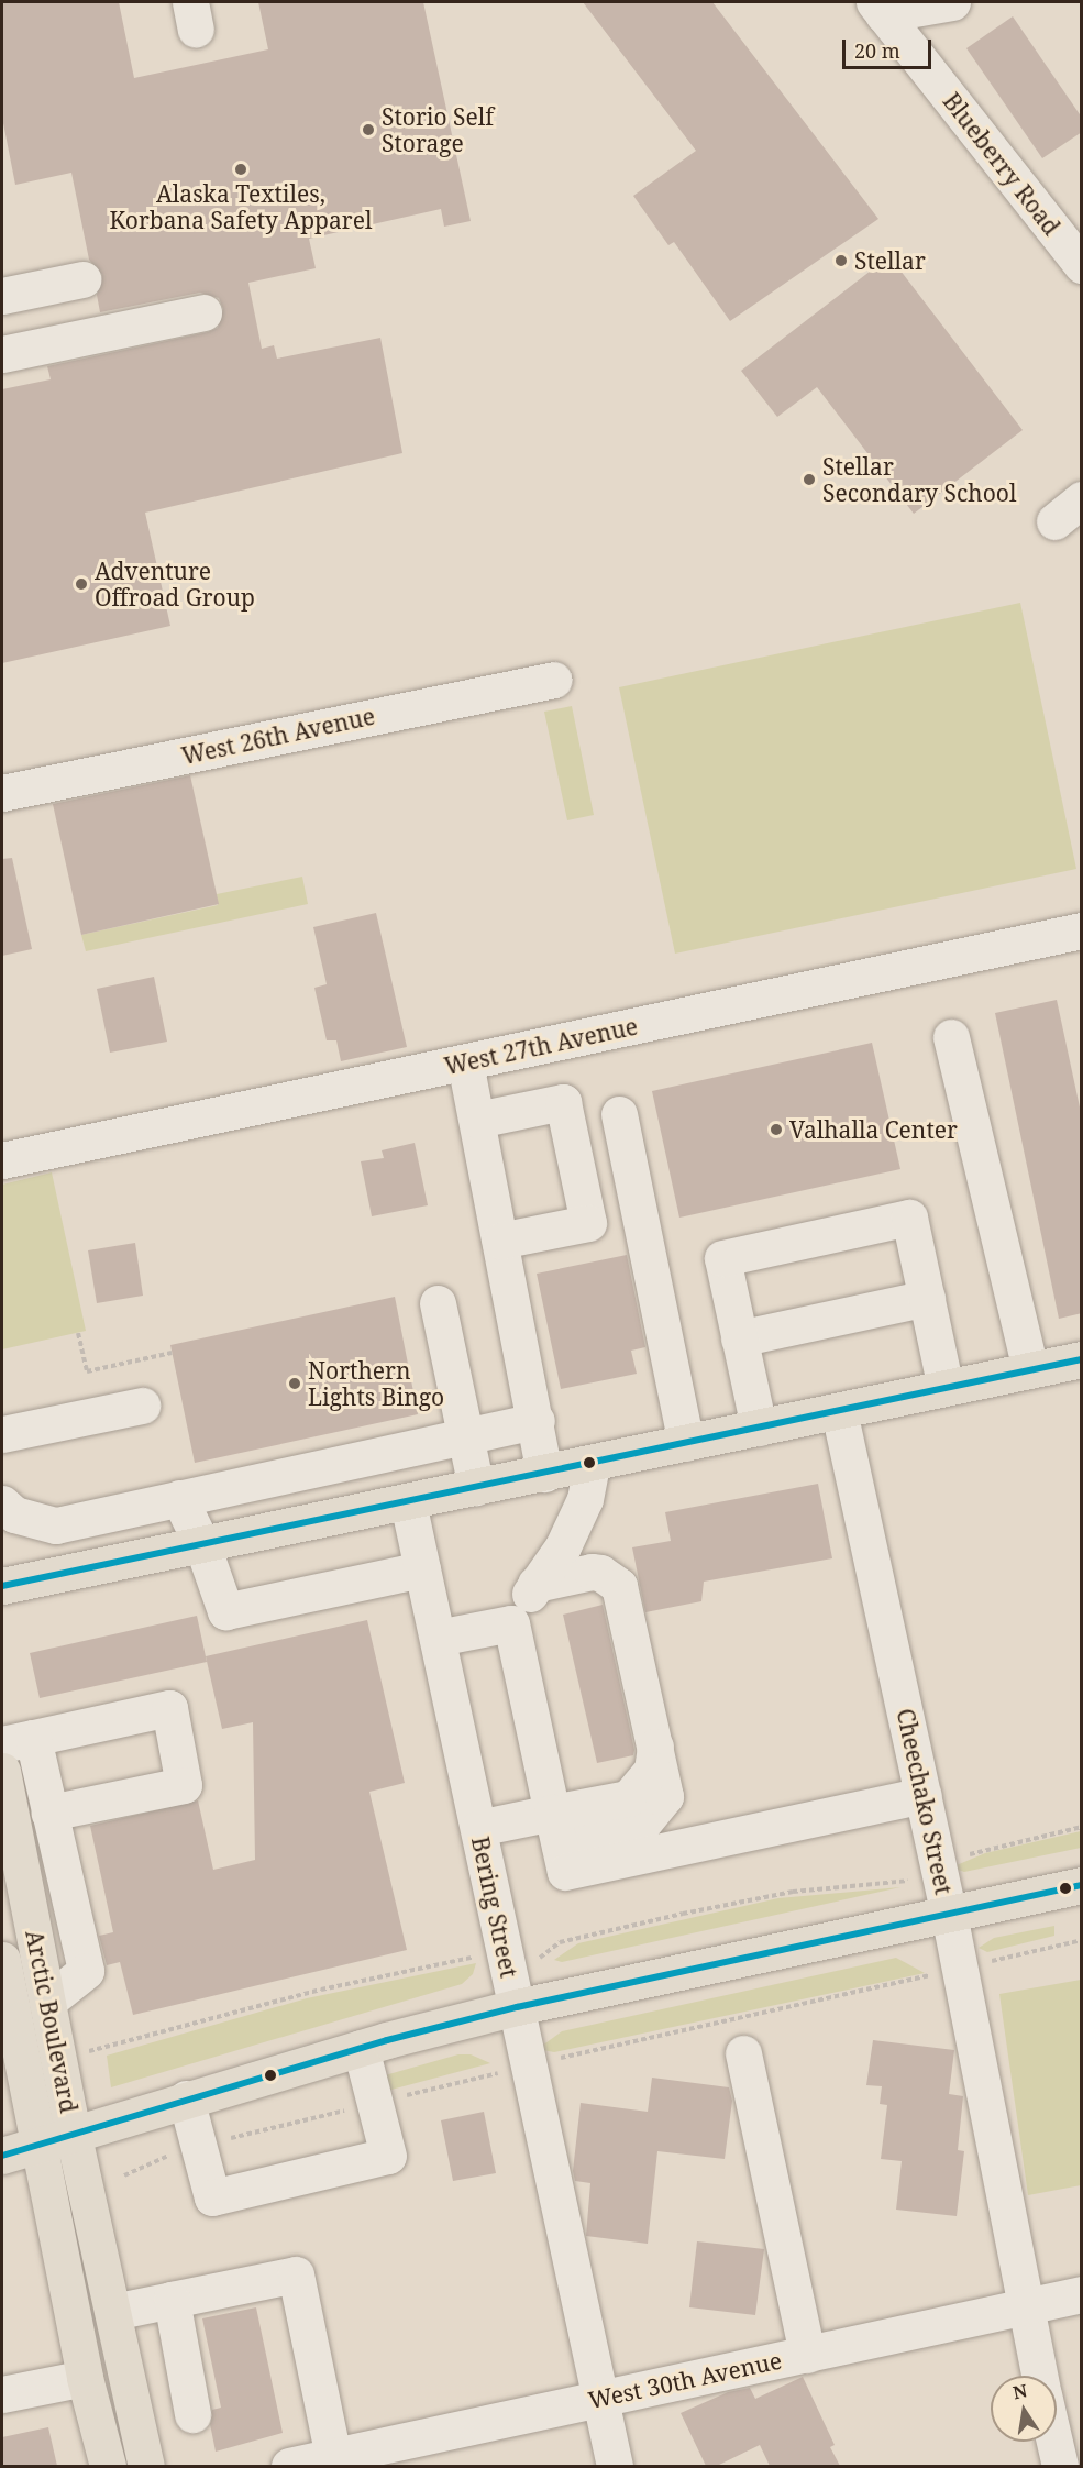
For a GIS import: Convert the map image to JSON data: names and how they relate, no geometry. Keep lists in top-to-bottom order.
{
  "streets": {
    "main road": ["Arctic Boulevard"],
    "street": [
      "Blueberry Road",
      "West 26th Avenue",
      "West 27th Avenue",
      "Cheechako Street",
      "Bering Street",
      "West 30th Avenue"
    ]
  },
  "crossings": [
    ["Cheechako Street", "West 30th Avenue"],
    ["Bering Street", "West 30th Avenue"]
  ],
  "places": [
    "Storio Self Storage",
    "Alaska Textiles, Korbana Safety Apparel",
    "Stellar",
    "Stellar Secondary School",
    "Adventure Offroad Group",
    "Valhalla Center",
    "Northern Lights Bingo"
  ],
  "scale_bar": "20 m",
  "north": "top"
}
